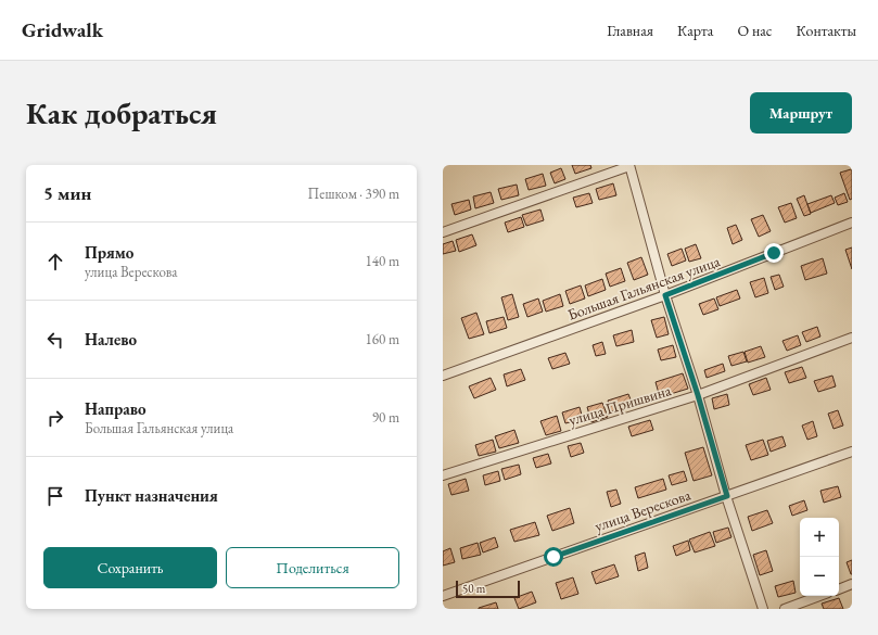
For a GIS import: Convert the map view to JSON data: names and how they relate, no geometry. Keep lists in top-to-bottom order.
{
  "streets": {
    "street": ["Большая Гальянская улица", "улица Пришвина", "улица Верескова"]
  },
  "scale_bar": "50 m",
  "page": {
    "header": "Gridwalk",
    "nav": [
      "Главная",
      "Карта",
      "О нас",
      "Контакты"
    ],
    "buttons": [
      "Маршрут",
      ["Сохранить", "Поделиться"]
    ],
    "title": "Как добраться",
    "heading": ["5 мин", "Пешком · 390 m"],
    "list": [
      ["Прямо", "улица Верескова", "140 m"],
      ["Налево", "160 m"],
      ["Направо", "Большая Гальянская улица", "90 m"],
      "Пункт назначения"
    ],
    "map_buttons": ["+", "−"],
    "scale": "50 m"
  }
}
